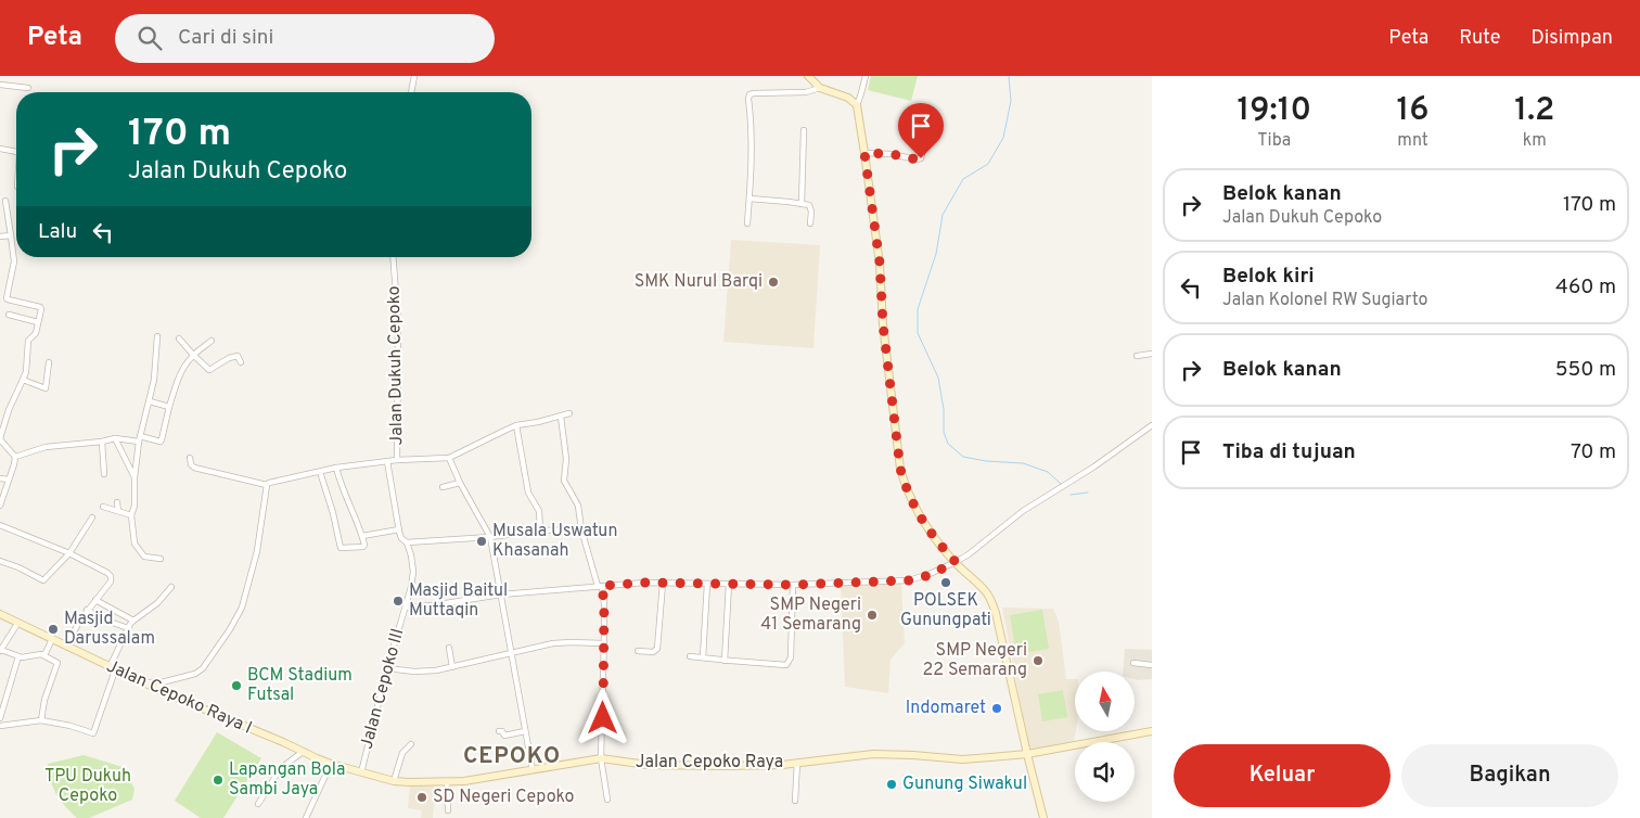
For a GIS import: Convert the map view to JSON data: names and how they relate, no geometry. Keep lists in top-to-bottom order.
{
  "streets": {
    "main road": ["Jalan Cepoko Raya I", "Jalan Cepoko Raya"],
    "street": ["Jalan Dukuh Cepoko", "Jalan Cepoko III"]
  },
  "crossings": [
    ["Jalan Cepoko III", "Jalan Cepoko Raya I"],
    ["Jalan Cepoko III", "Jalan Cepoko Raya"],
    ["Jalan Cepoko Raya I", "Jalan Cepoko Raya"]
  ],
  "districts": ["CEPOKO"],
  "parks": ["TPU Dukuh Cepoko"],
  "places": [
    "SMK Nurul Barqi",
    "Musala Uswatun Khasanah",
    "POLSEK Gunungpati",
    "Masjid Baitul Muttaqin",
    "SMP Negeri 41 Semarang",
    "Masjid Darussalam",
    "SMP Negeri 22 Semarang",
    "BCM Stadium Futsal",
    "Indomaret",
    "Lapangan Bola Sambi Jaya",
    "Gunung Siwakul",
    "SD Negeri Cepoko"
  ],
  "north": "top",
  "page": {
    "header": "Peta",
    "search": "Cari di sini",
    "nav": ["Peta", "Rute", "Disimpan"],
    "eta": [
      "19:10",
      "Tiba",
      "16",
      "mnt",
      "1.2",
      "km"
    ],
    "turn": ["170 m", "Jalan Dukuh Cepoko"],
    "list": [
      {
        "name": "Belok kanan",
        "note": "Jalan Dukuh Cepoko",
        "value": "170 m"
      },
      {
        "name": "Belok kiri",
        "note": "Jalan Kolonel RW Sugiarto",
        "value": "460 m"
      },
      {
        "name": "Belok kanan",
        "value": "550 m"
      },
      {
        "name": "Tiba di tujuan",
        "value": "70 m"
      }
    ],
    "then": "Lalu",
    "buttons": ["Keluar", "Bagikan"]
  }
}
